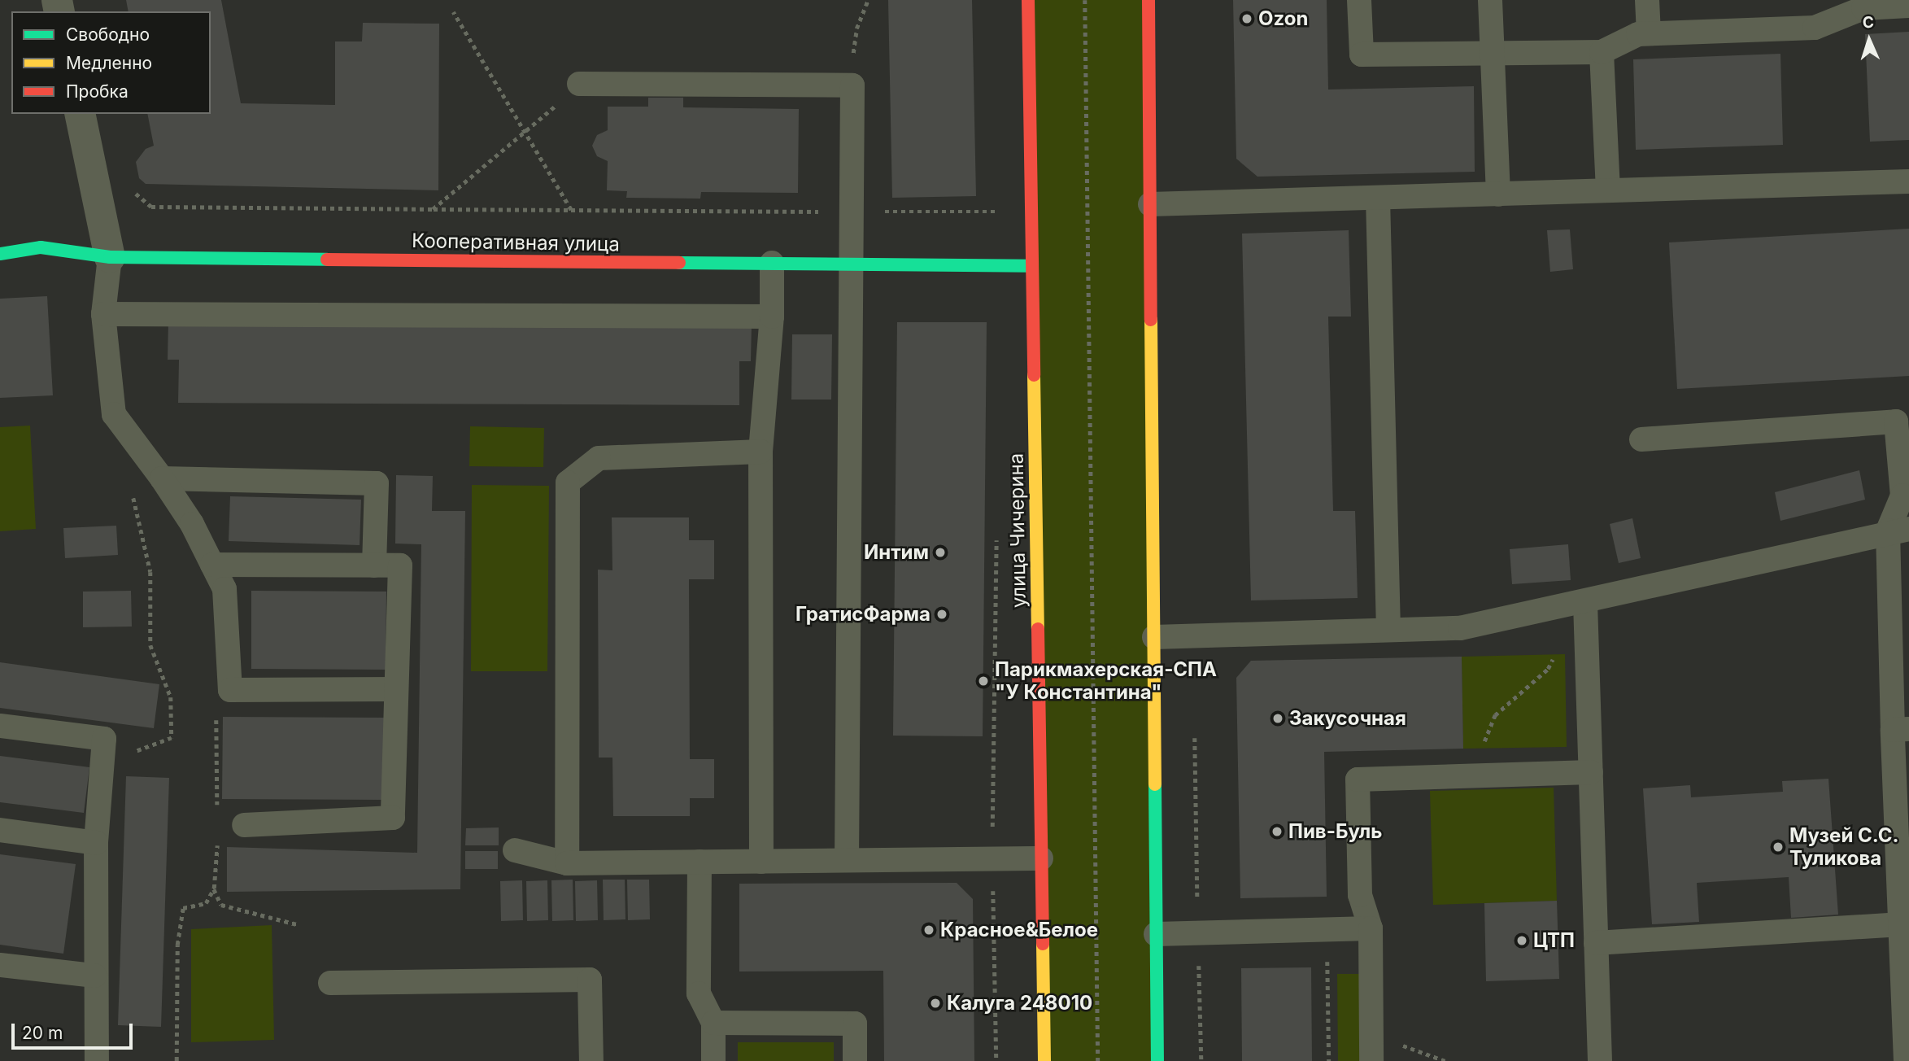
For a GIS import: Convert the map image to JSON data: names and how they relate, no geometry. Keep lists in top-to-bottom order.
{
  "streets": {
    "street": ["Кооперативная улица", "улица Чичерина"]
  },
  "crossings": [
    ["Кооперативная улица", "улица Чичерина"]
  ],
  "places": [
    "Ozon",
    "Интим",
    "ГратисФарма",
    "Парикмахерская-СПА \"У Константина\"",
    "Закусочная",
    "Пив-Буль",
    "Музей С.С. Туликова",
    "Красное&Белое",
    "ЦТП",
    "Калуга 248010"
  ],
  "legend": ["Свободно", "Медленно", "Пробка"],
  "scale_bar": "20 m",
  "north": "top"
}
